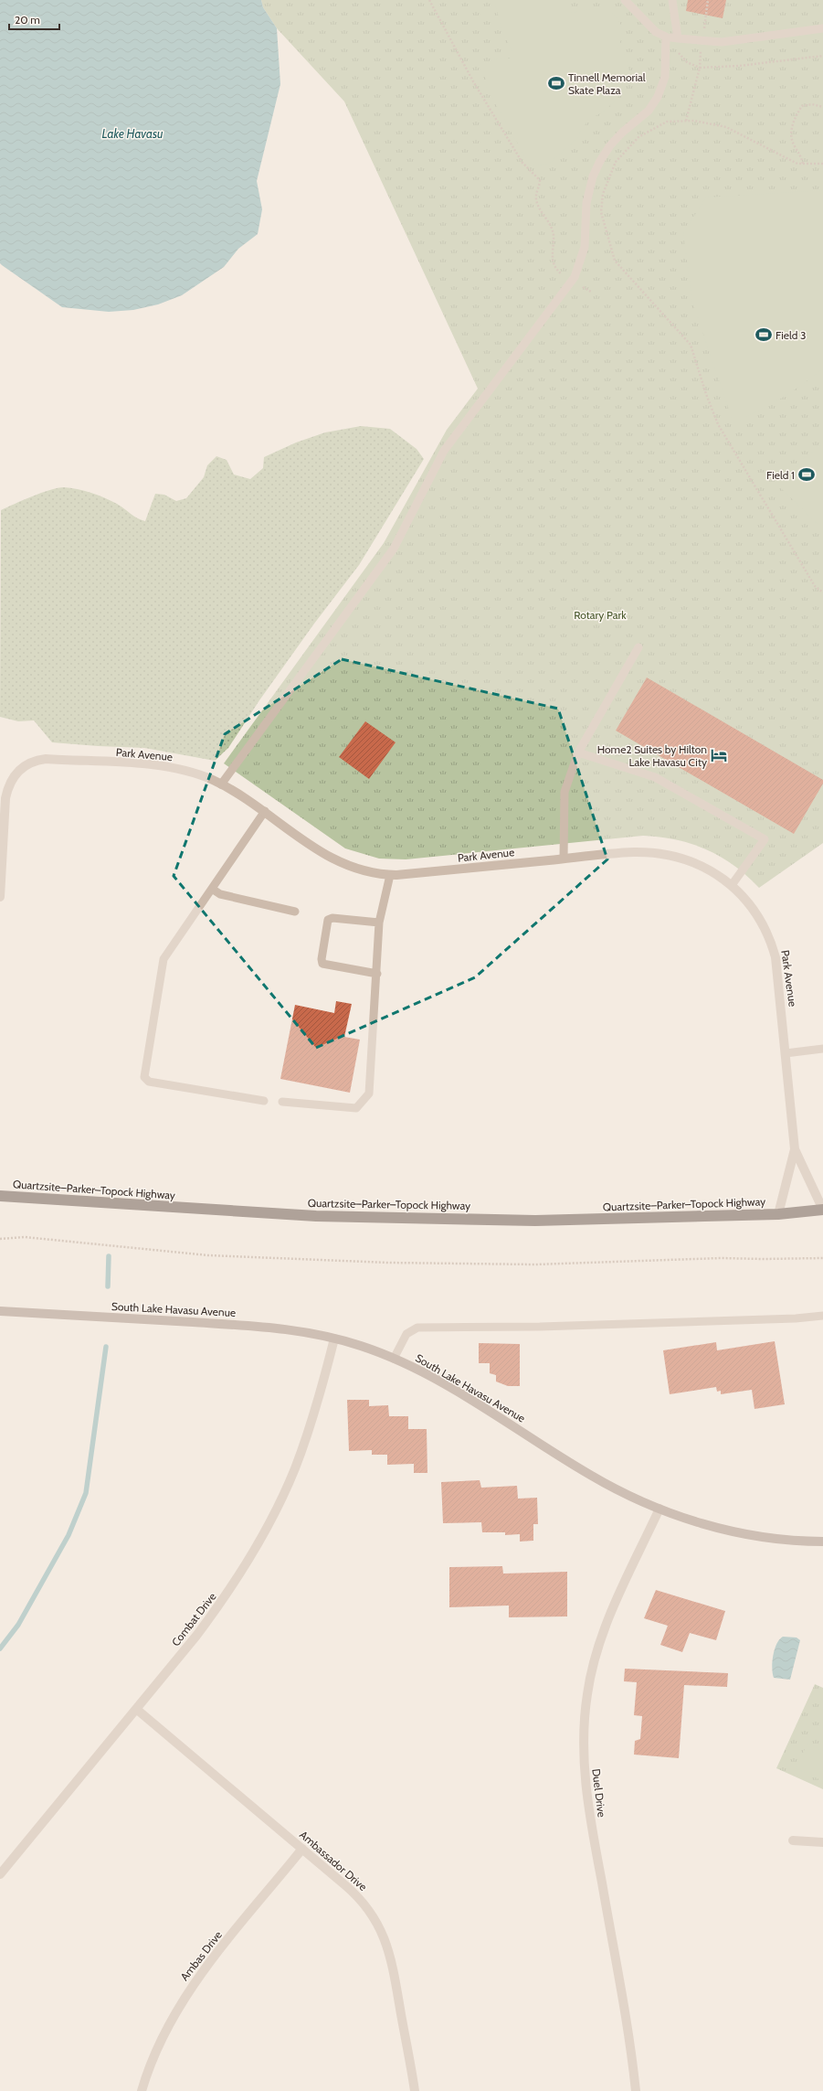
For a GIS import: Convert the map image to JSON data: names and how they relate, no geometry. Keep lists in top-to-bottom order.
{
  "streets": {
    "highway": ["Quartzsite–Parker–Topock Highway"],
    "main road": ["South Lake Havasu Avenue"],
    "street": [
      "Park Avenue",
      "Combat Drive",
      "Duel Drive",
      "Ambassador Drive",
      "Ambas Drive"
    ]
  },
  "crossings": [
    ["Park Avenue", "Quartzsite–Parker–Topock Highway"],
    ["South Lake Havasu Avenue", "Combat Drive"],
    ["South Lake Havasu Avenue", "Duel Drive"],
    ["Combat Drive", "Ambassador Drive"],
    ["Ambassador Drive", "Ambas Drive"]
  ],
  "water": ["Lake Havasu"],
  "parks": ["Rotary Park"],
  "places": {
    "sports": ["Tinnell Memorial Skate Plaza", "Field 3", "Field 1"],
    "hotel": ["Home2 Suites by Hilton Lake Havasu City"]
  },
  "scale_bar": "20 m"
}
